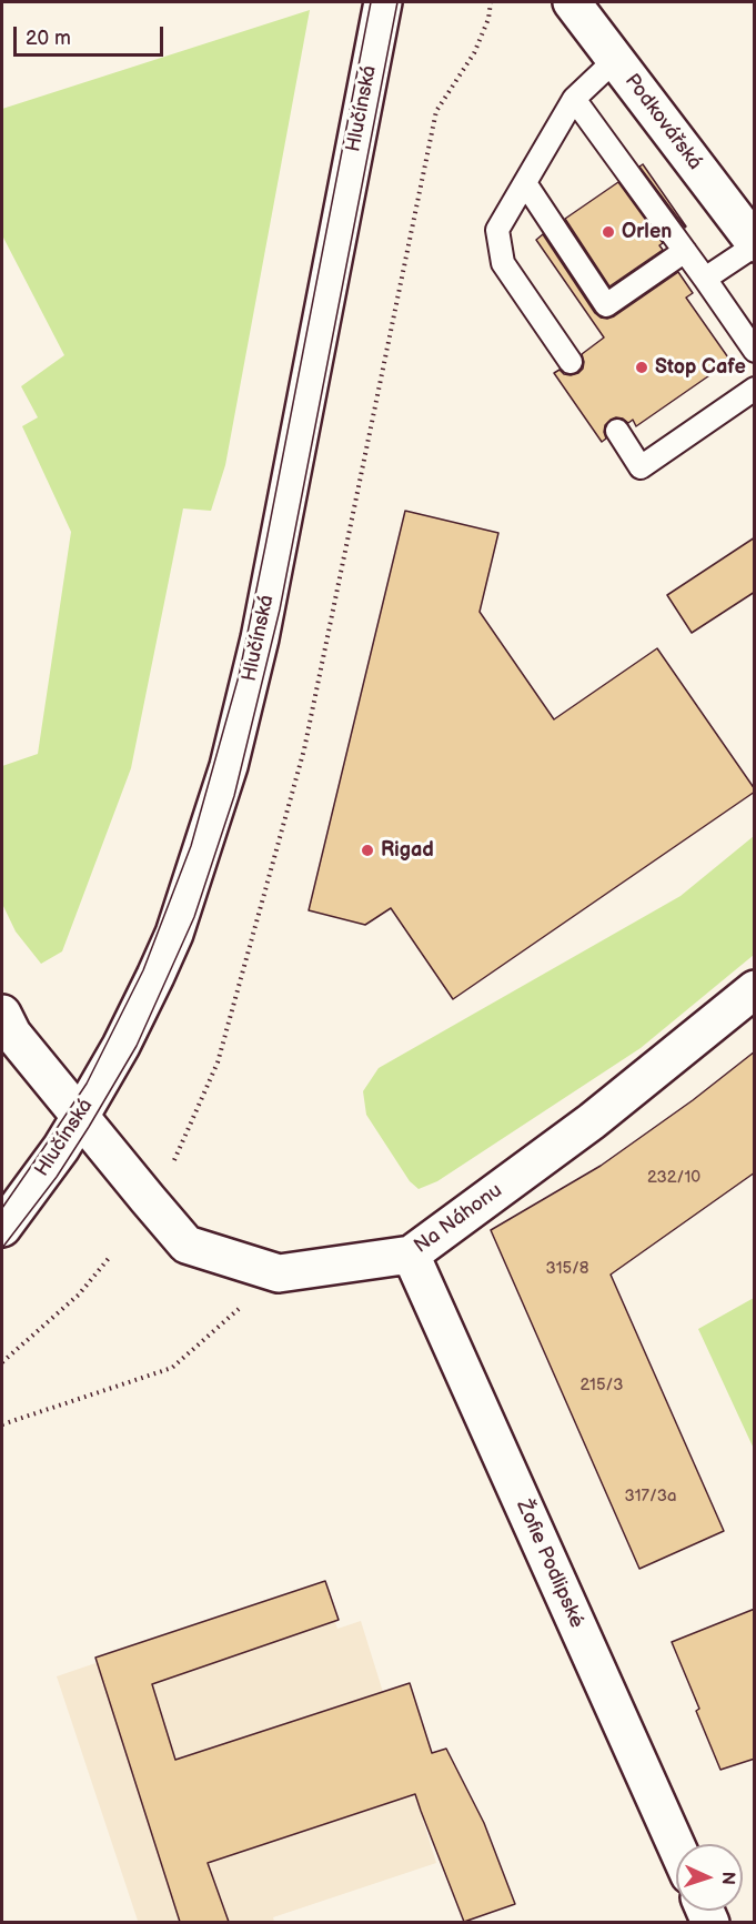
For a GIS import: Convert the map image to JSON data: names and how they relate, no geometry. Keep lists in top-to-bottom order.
{
  "streets": {
    "street": [
      "Hlučínská",
      "Podkovářská",
      "Na Náhonu",
      "Žofie Podlipské"
    ]
  },
  "crossings": [
    ["Hlučínská", "Na Náhonu"],
    ["Na Náhonu", "Žofie Podlipské"]
  ],
  "places": ["Orlen", "Stop Cafe", "Rigad"],
  "house_numbers": [
    "232/10",
    "315/8",
    "215/3",
    "317/3a"
  ],
  "scale_bar": "20 m",
  "north": "right"
}
